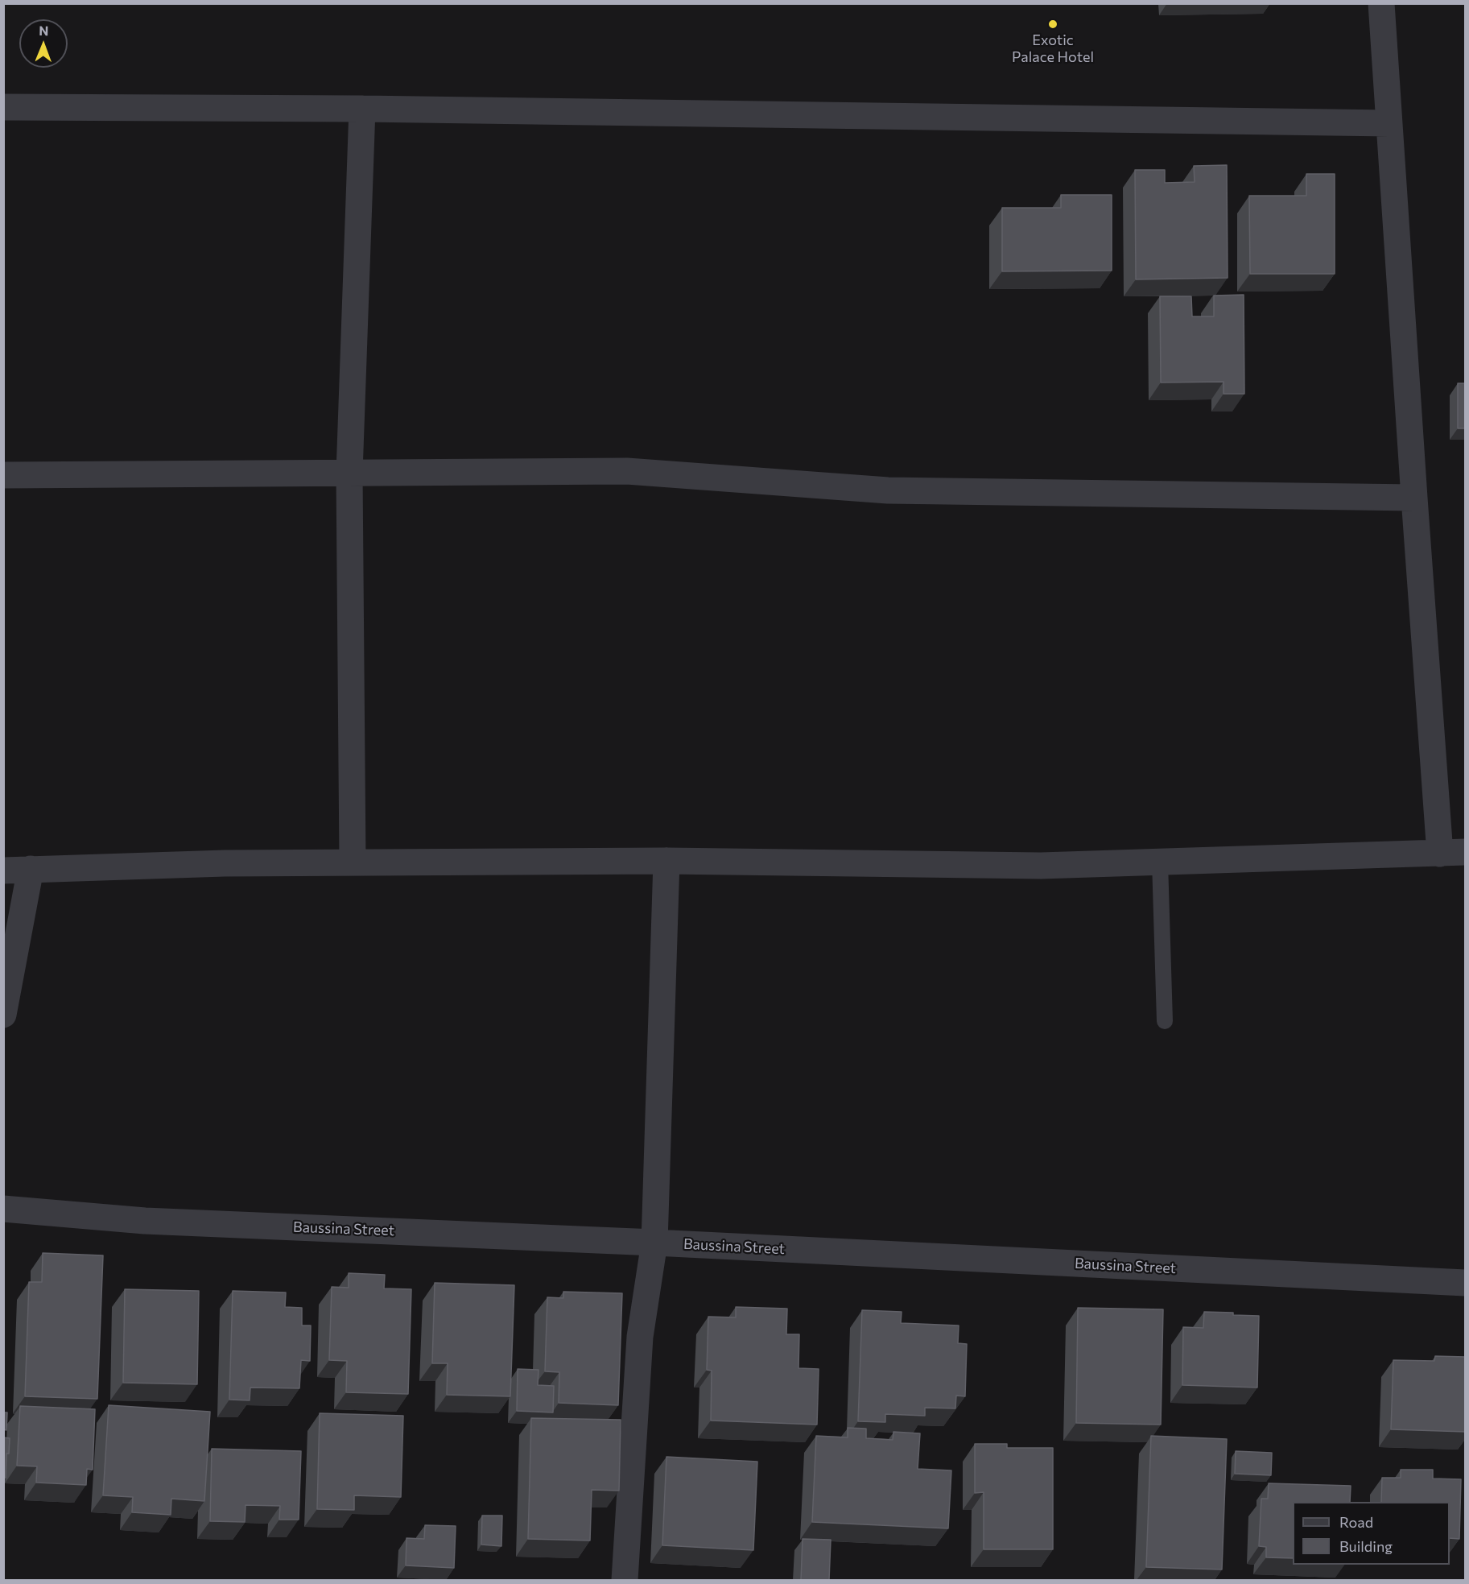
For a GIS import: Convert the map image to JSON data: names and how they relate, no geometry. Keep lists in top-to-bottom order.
{
  "streets": {
    "street": ["Baussina Street"]
  },
  "places": ["Exotic Palace Hotel"],
  "legend": ["Road", "Building"],
  "north": "top"
}
